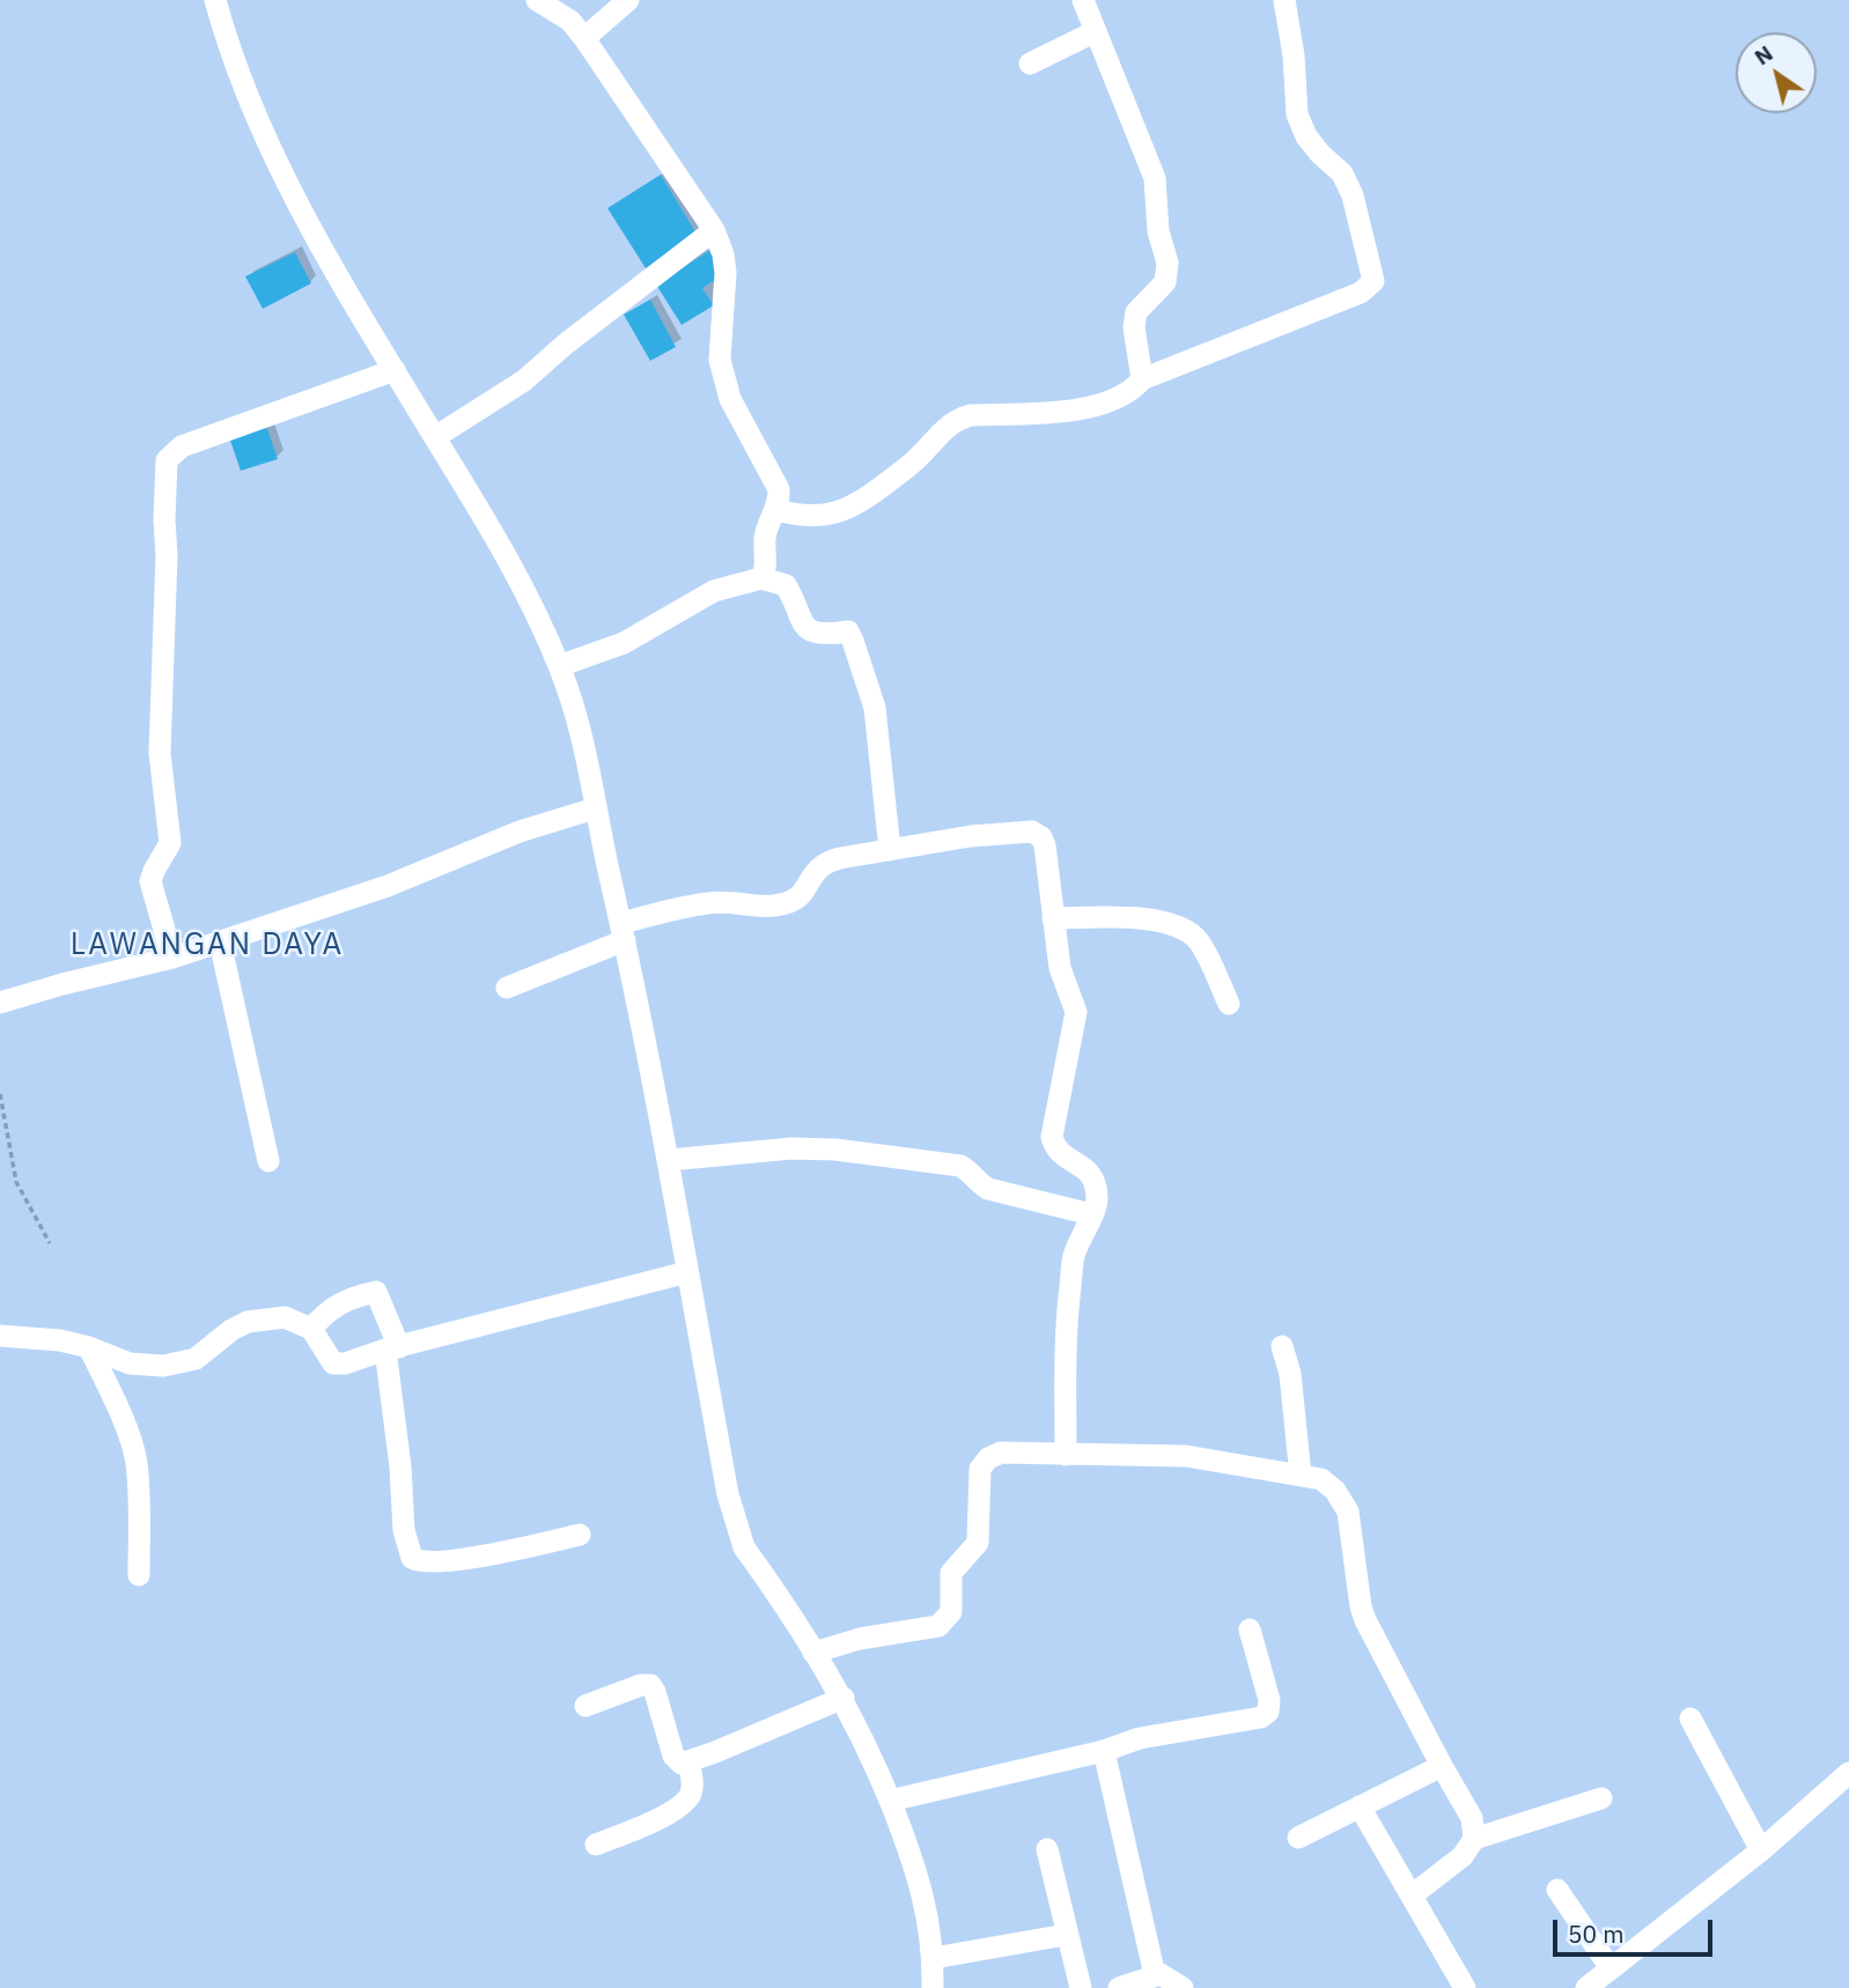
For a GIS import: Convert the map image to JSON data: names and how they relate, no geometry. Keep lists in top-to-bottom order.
{
  "districts": ["LAWANGAN DAYA"],
  "scale_bar": "50 m",
  "north": "top left"
}
